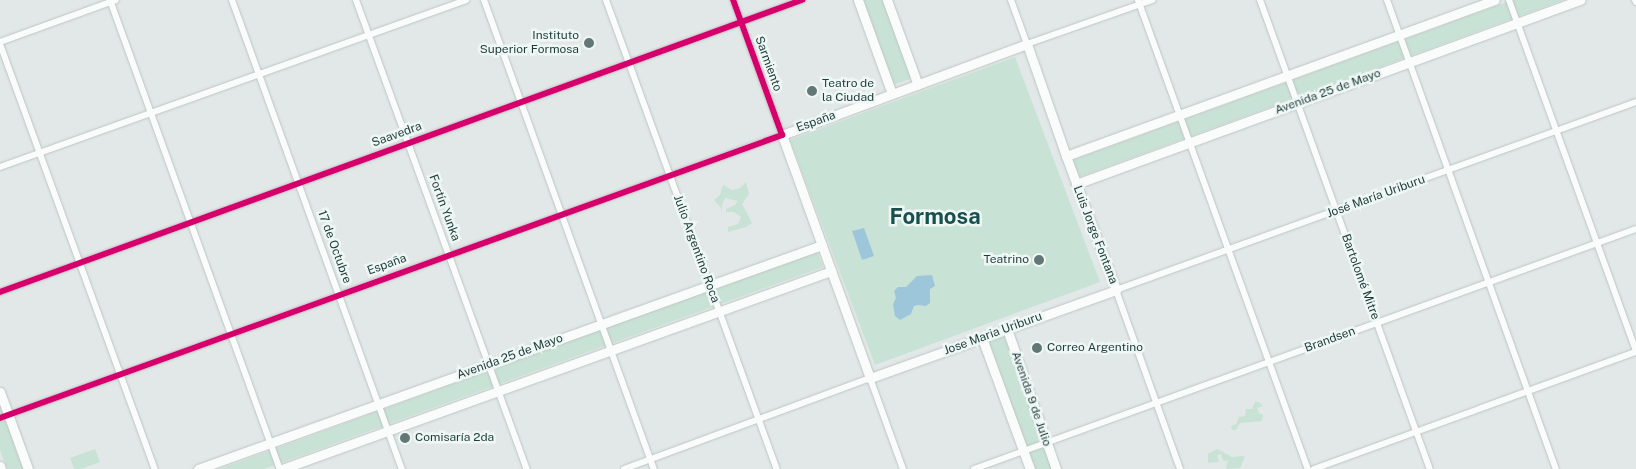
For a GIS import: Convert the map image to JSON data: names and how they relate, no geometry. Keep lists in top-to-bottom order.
{
  "streets": {
    "main road": [
      "Sarmiento",
      "Avenida 25 de Mayo",
      "España",
      "Luis Jorge Fontana",
      "Jose Maria Uriburu",
      "Avenida 9 de Julio"
    ],
    "street": [
      "Saavedra",
      "José María Uriburu",
      "Fortín Yunka",
      "17 de Octubre",
      "Julio Argentino Roca",
      "Bartolomé Mitre",
      "Brandsen"
    ]
  },
  "crossings": [
    ["Sarmiento", "Avenida 25 de Mayo"],
    ["Sarmiento", "España"],
    ["Sarmiento", "Saavedra"],
    ["Sarmiento", "Jose Maria Uriburu"],
    ["Avenida 25 de Mayo", "Fortín Yunka"],
    ["Avenida 25 de Mayo", "Luis Jorge Fontana"],
    ["Avenida 25 de Mayo", "17 de Octubre"],
    ["Avenida 25 de Mayo", "Julio Argentino Roca"],
    ["Avenida 25 de Mayo", "Bartolomé Mitre"],
    ["España", "Fortín Yunka"],
    ["España", "Luis Jorge Fontana"],
    ["España", "17 de Octubre"],
    ["España", "Julio Argentino Roca"],
    ["Saavedra", "Fortín Yunka"],
    ["Saavedra", "17 de Octubre"],
    ["Saavedra", "Julio Argentino Roca"],
    ["José María Uriburu", "Luis Jorge Fontana"],
    ["José María Uriburu", "Bartolomé Mitre"],
    ["José María Uriburu", "Jose Maria Uriburu"],
    ["Luis Jorge Fontana", "Jose Maria Uriburu"],
    ["Luis Jorge Fontana", "Brandsen"],
    ["Bartolomé Mitre", "Brandsen"],
    ["Jose Maria Uriburu", "Avenida 9 de Julio"],
    ["Brandsen", "Avenida 9 de Julio"]
  ],
  "districts": ["Formosa"],
  "places": [
    "Instituto Superior Formosa",
    "Teatro de la Ciudad",
    "Teatrino",
    "Correo Argentino",
    "Comisaría 2da"
  ]
}
